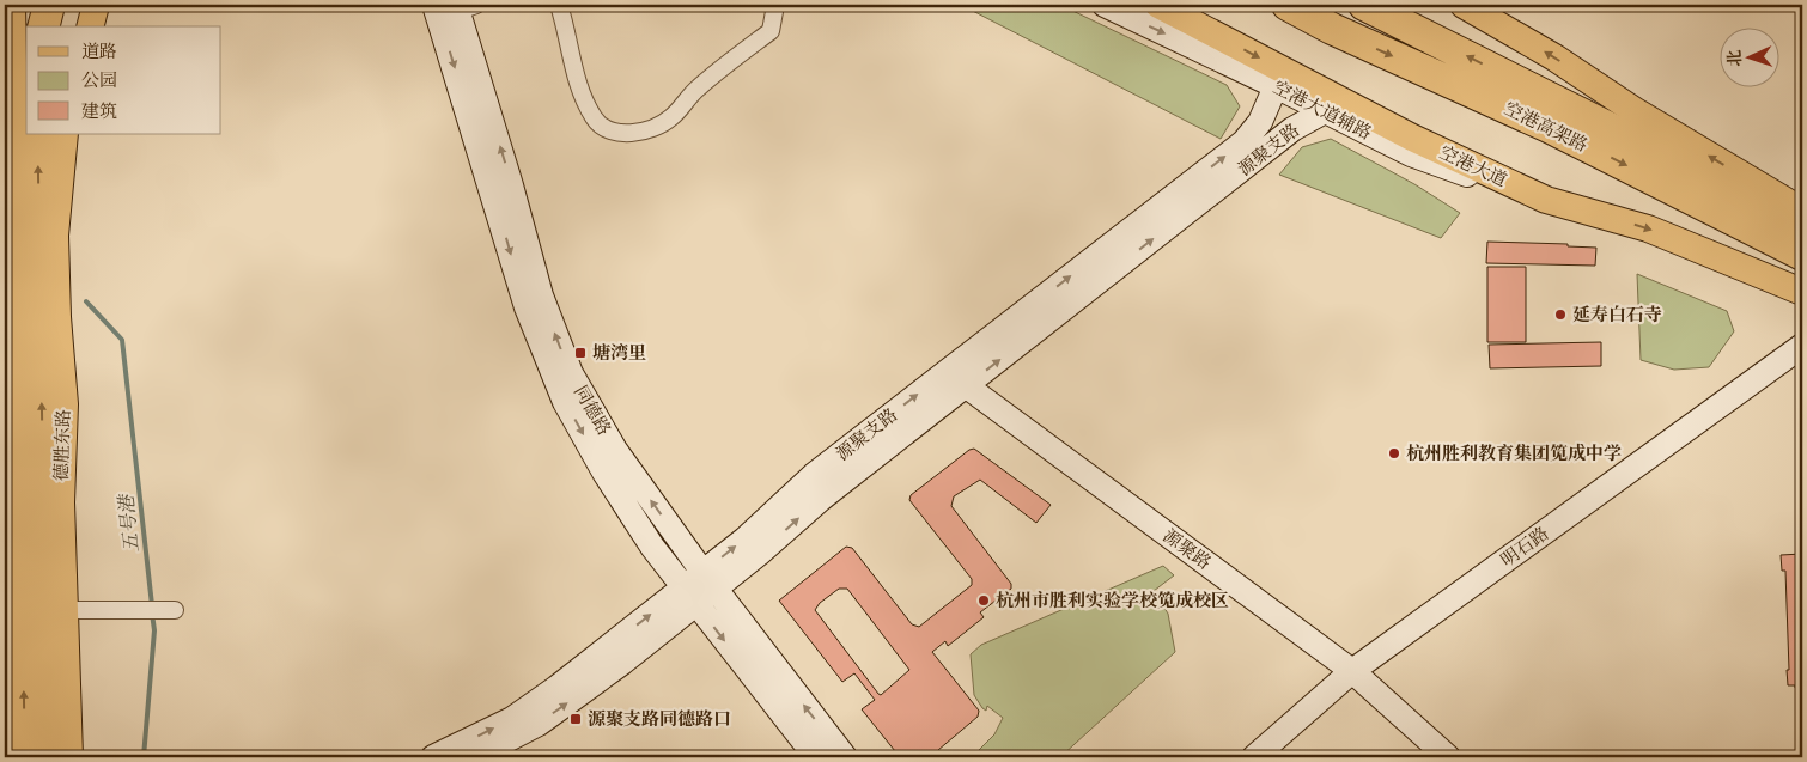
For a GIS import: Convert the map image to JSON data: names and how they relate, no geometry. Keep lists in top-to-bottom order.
{
  "streets": {
    "highway": ["空港高架路"],
    "main road": ["空港大道", "德胜东路"],
    "street": [
      "空港大道辅路",
      "源聚支路",
      "同德路",
      "明石路",
      "源聚路"
    ]
  },
  "crossings": [
    ["空港大道辅路", "源聚支路"],
    ["空港大道辅路", "空港大道"],
    ["源聚支路", "同德路"],
    ["源聚支路", "源聚路"],
    ["明石路", "源聚路"]
  ],
  "one_way": ["空港大道辅路", "源聚支路"],
  "water": ["五号港"],
  "places": {
    "other": ["延寿白石寺", "杭州胜利教育集团笕成中学", "杭州市胜利实验学校笕成校区"],
    "transit": ["塘湾里", "源聚支路同德路口"]
  },
  "legend": ["道路", "公园", "建筑"],
  "north": "left"
}
